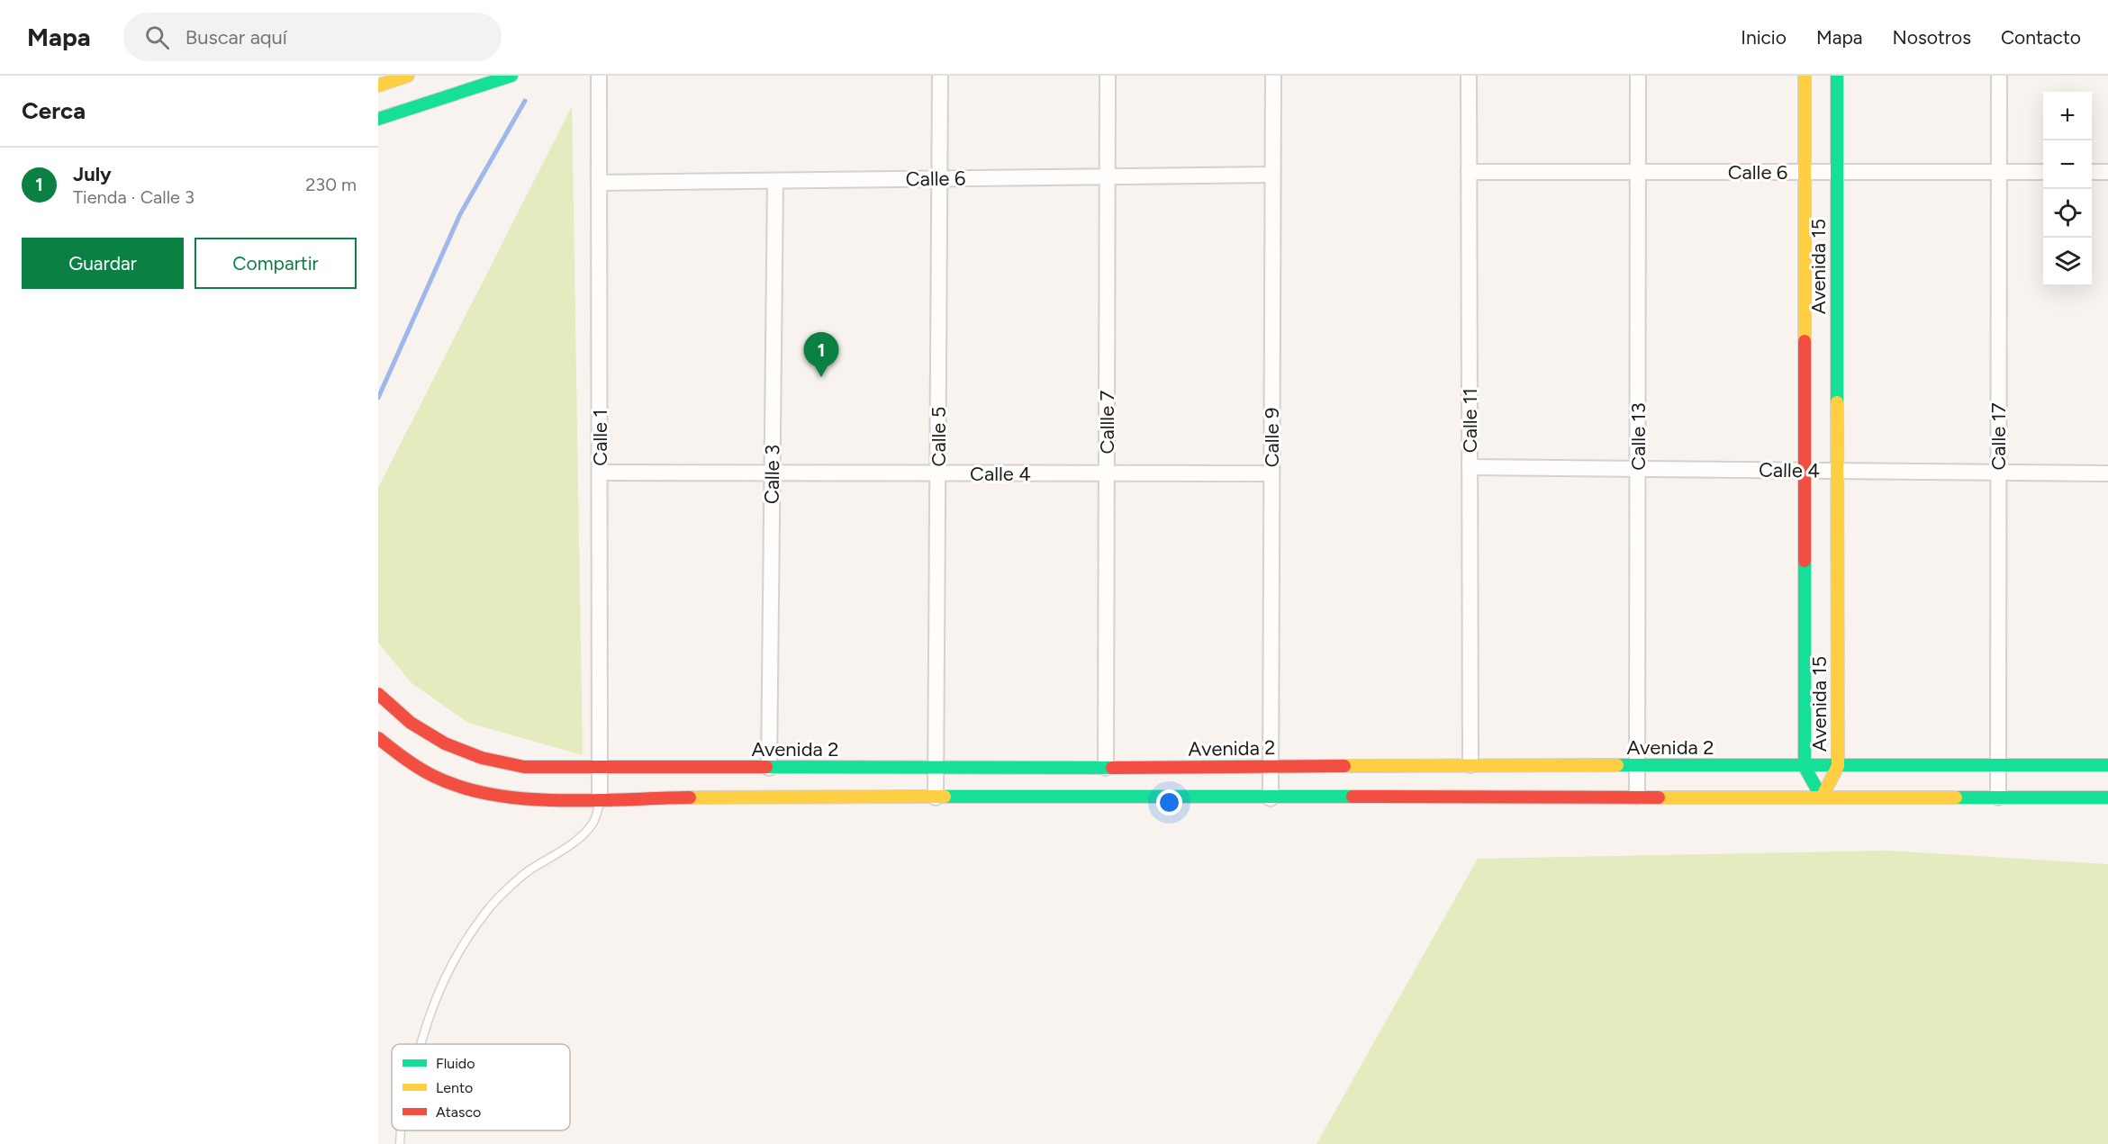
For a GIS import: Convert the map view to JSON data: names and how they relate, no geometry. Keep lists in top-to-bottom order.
{
  "streets": {
    "main road": ["Avenida 15", "Avenida 2"],
    "street": [
      "Calle 6",
      "Calle 11",
      "Callle 7",
      "Calle 5",
      "Calle 13",
      "Calle 17",
      "Calle 1",
      "Calle 9",
      "Calle 4",
      "Calle 3"
    ]
  },
  "crossings": [
    ["Calle 6", "Avenida 15"],
    ["Calle 6", "Calle 11"],
    ["Calle 6", "Callle 7"],
    ["Calle 6", "Calle 5"],
    ["Calle 6", "Calle 13"],
    ["Calle 6", "Calle 17"],
    ["Calle 6", "Calle 1"],
    ["Calle 6", "Calle 9"],
    ["Calle 6", "Calle 3"],
    ["Avenida 15", "Calle 4"],
    ["Avenida 15", "Avenida 2"],
    ["Calle 11", "Calle 4"],
    ["Calle 11", "Avenida 2"],
    ["Callle 7", "Calle 4"],
    ["Callle 7", "Avenida 2"],
    ["Calle 5", "Calle 4"],
    ["Calle 5", "Avenida 2"],
    ["Calle 13", "Calle 4"],
    ["Calle 13", "Avenida 2"],
    ["Calle 17", "Calle 4"],
    ["Calle 17", "Avenida 2"],
    ["Calle 1", "Calle 4"],
    ["Calle 1", "Avenida 2"],
    ["Calle 9", "Calle 4"],
    ["Calle 9", "Avenida 2"],
    ["Calle 4", "Calle 3"],
    ["Calle 3", "Avenida 2"]
  ],
  "legend": ["Fluido", "Lento", "Atasco"],
  "page": {
    "header": "Mapa",
    "search": "Buscar aquí",
    "nav": [
      "Inicio",
      "Mapa",
      "Nosotros",
      "Contacto"
    ],
    "heading": "Cerca",
    "map_buttons": ["+", "−"],
    "list": [
      {
        "mark": "1",
        "name": "July",
        "note": "Tienda · Calle 3",
        "value": "230 m"
      }
    ],
    "buttons": ["Guardar", "Compartir"],
    "pins": "1"
  }
}
